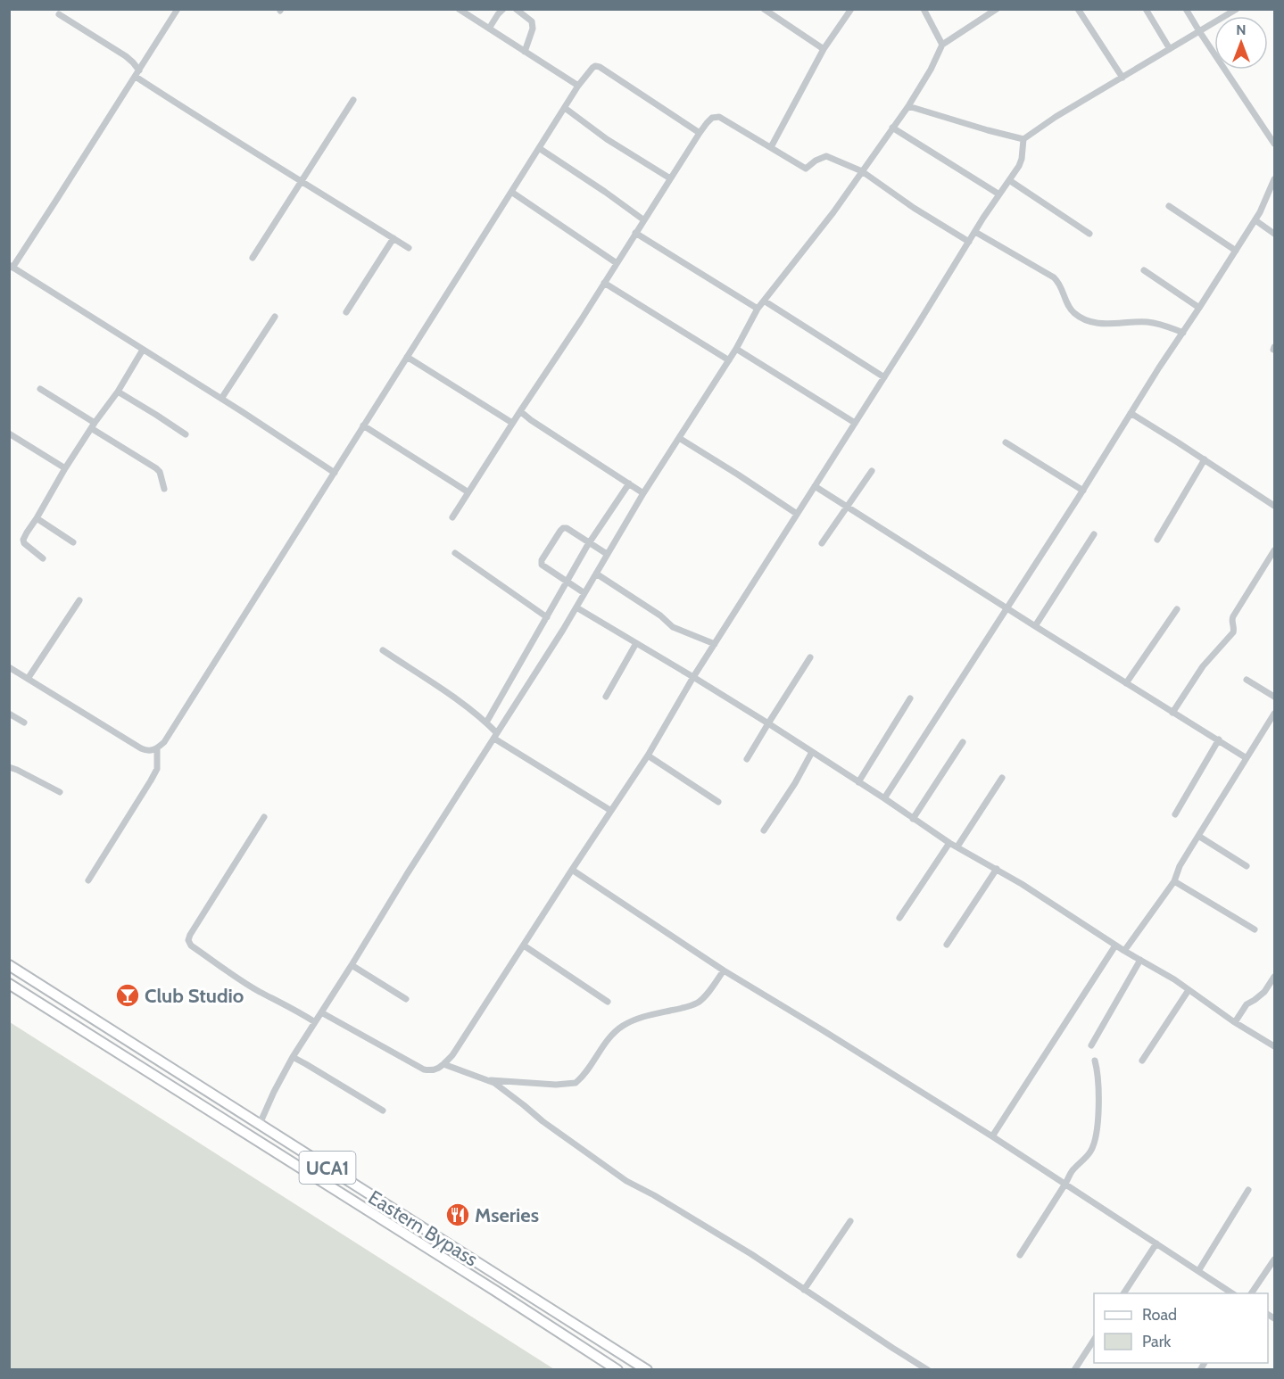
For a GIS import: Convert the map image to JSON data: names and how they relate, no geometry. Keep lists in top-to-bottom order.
{
  "streets": {
    "main road": ["UCA1", "Eastern Bypass"]
  },
  "places": {
    "bar": ["Club Studio"],
    "restaurant": ["Mseries"]
  },
  "legend": ["Road", "Park"],
  "north": "top"
}
